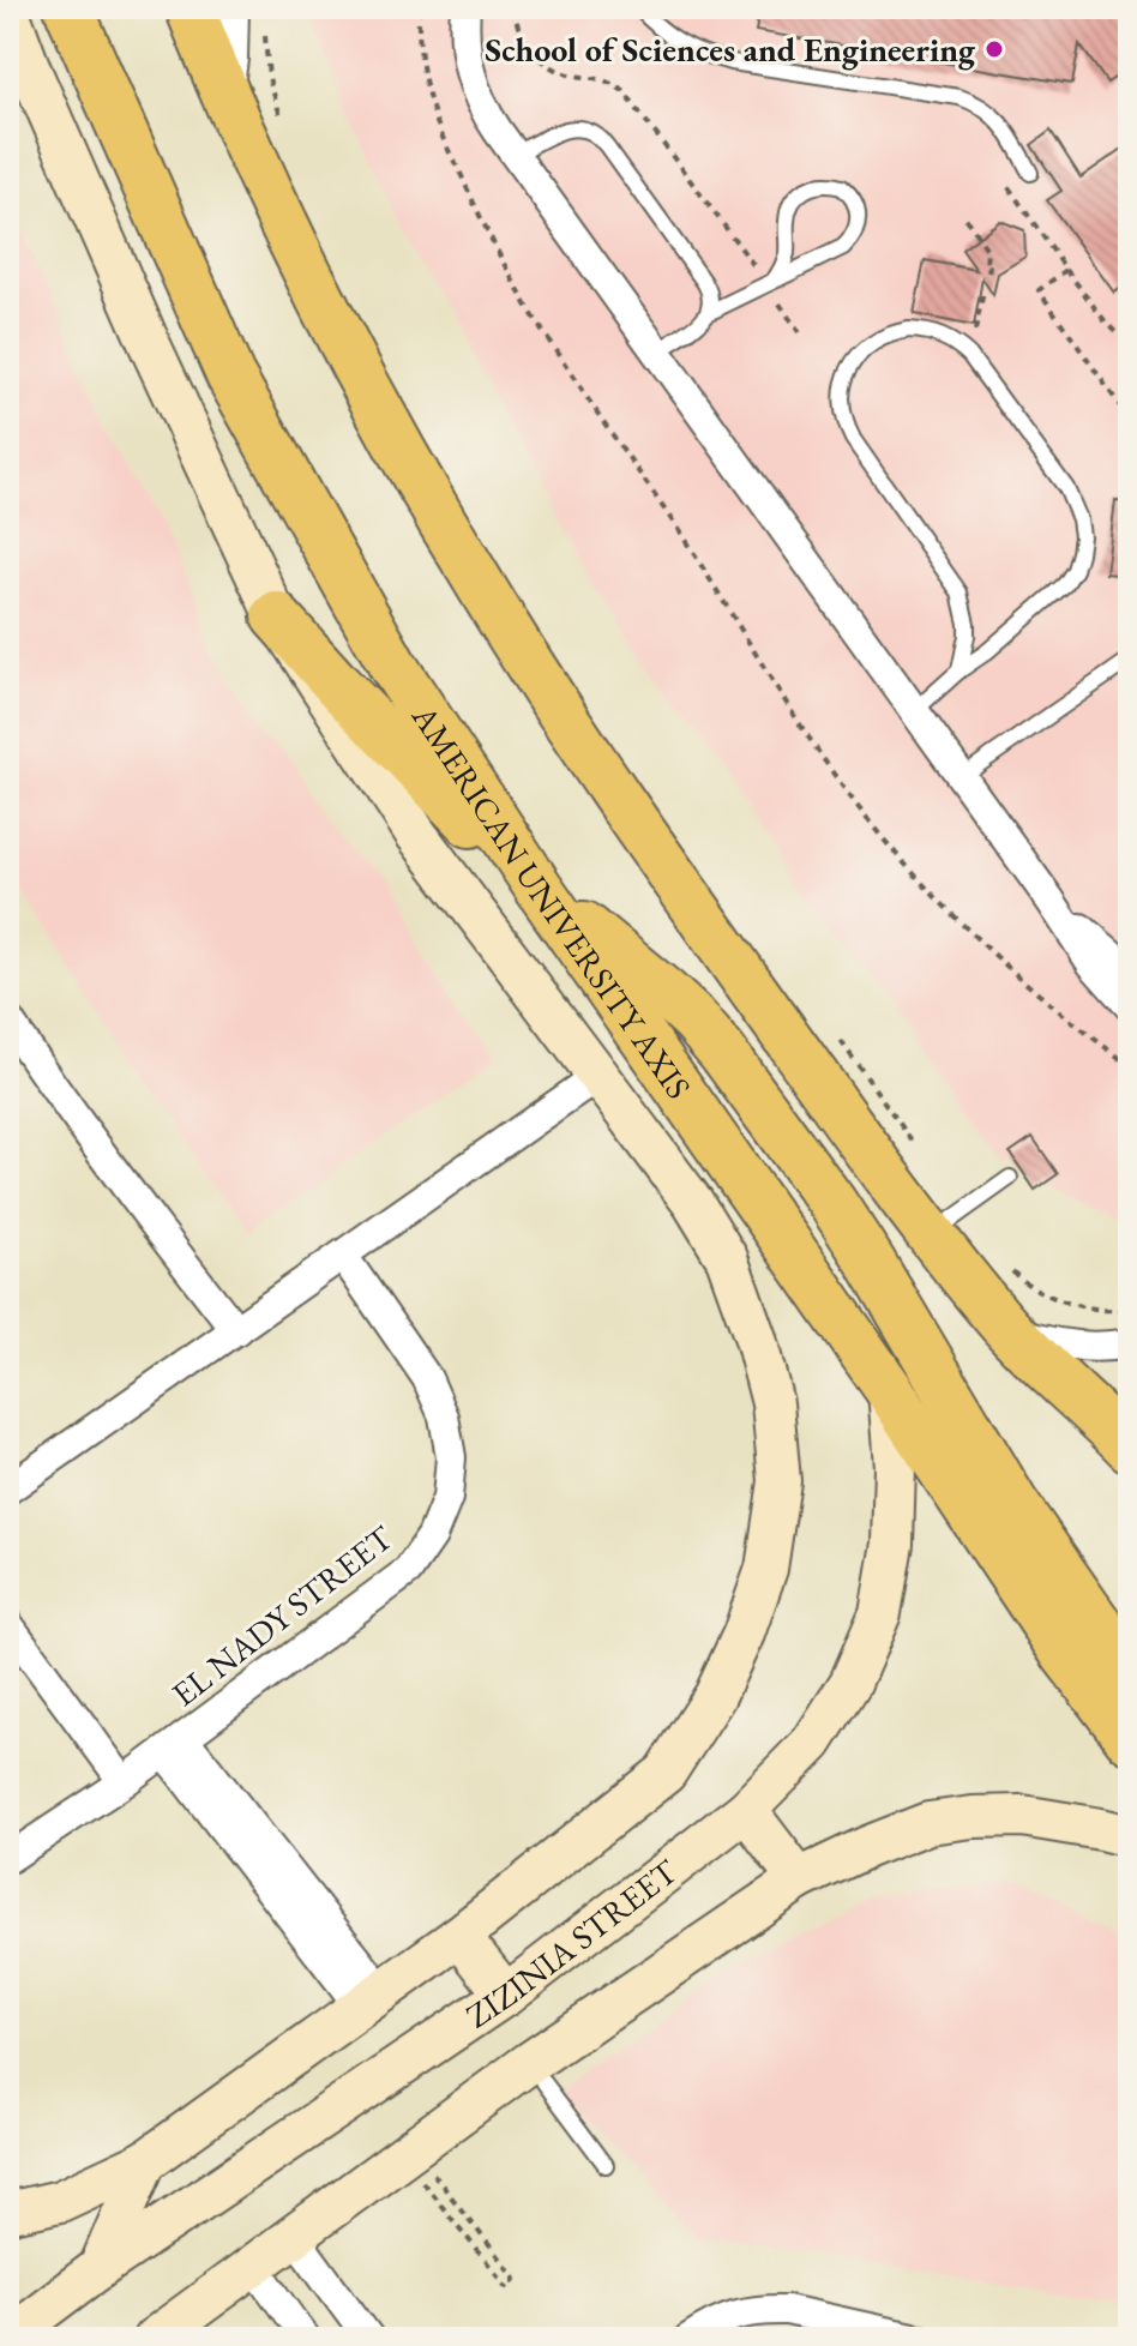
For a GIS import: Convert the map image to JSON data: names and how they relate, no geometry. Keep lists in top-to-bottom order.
{
  "streets": {
    "main road": ["AMERICAN UNIVERSITY AXIS", "ZIZINIA STREET"],
    "street": ["EL NADY STREET"]
  },
  "crossings": [
    ["AMERICAN UNIVERSITY AXIS", "ZIZINIA STREET"]
  ],
  "places": ["School of Sciences and Engineering"]
}
